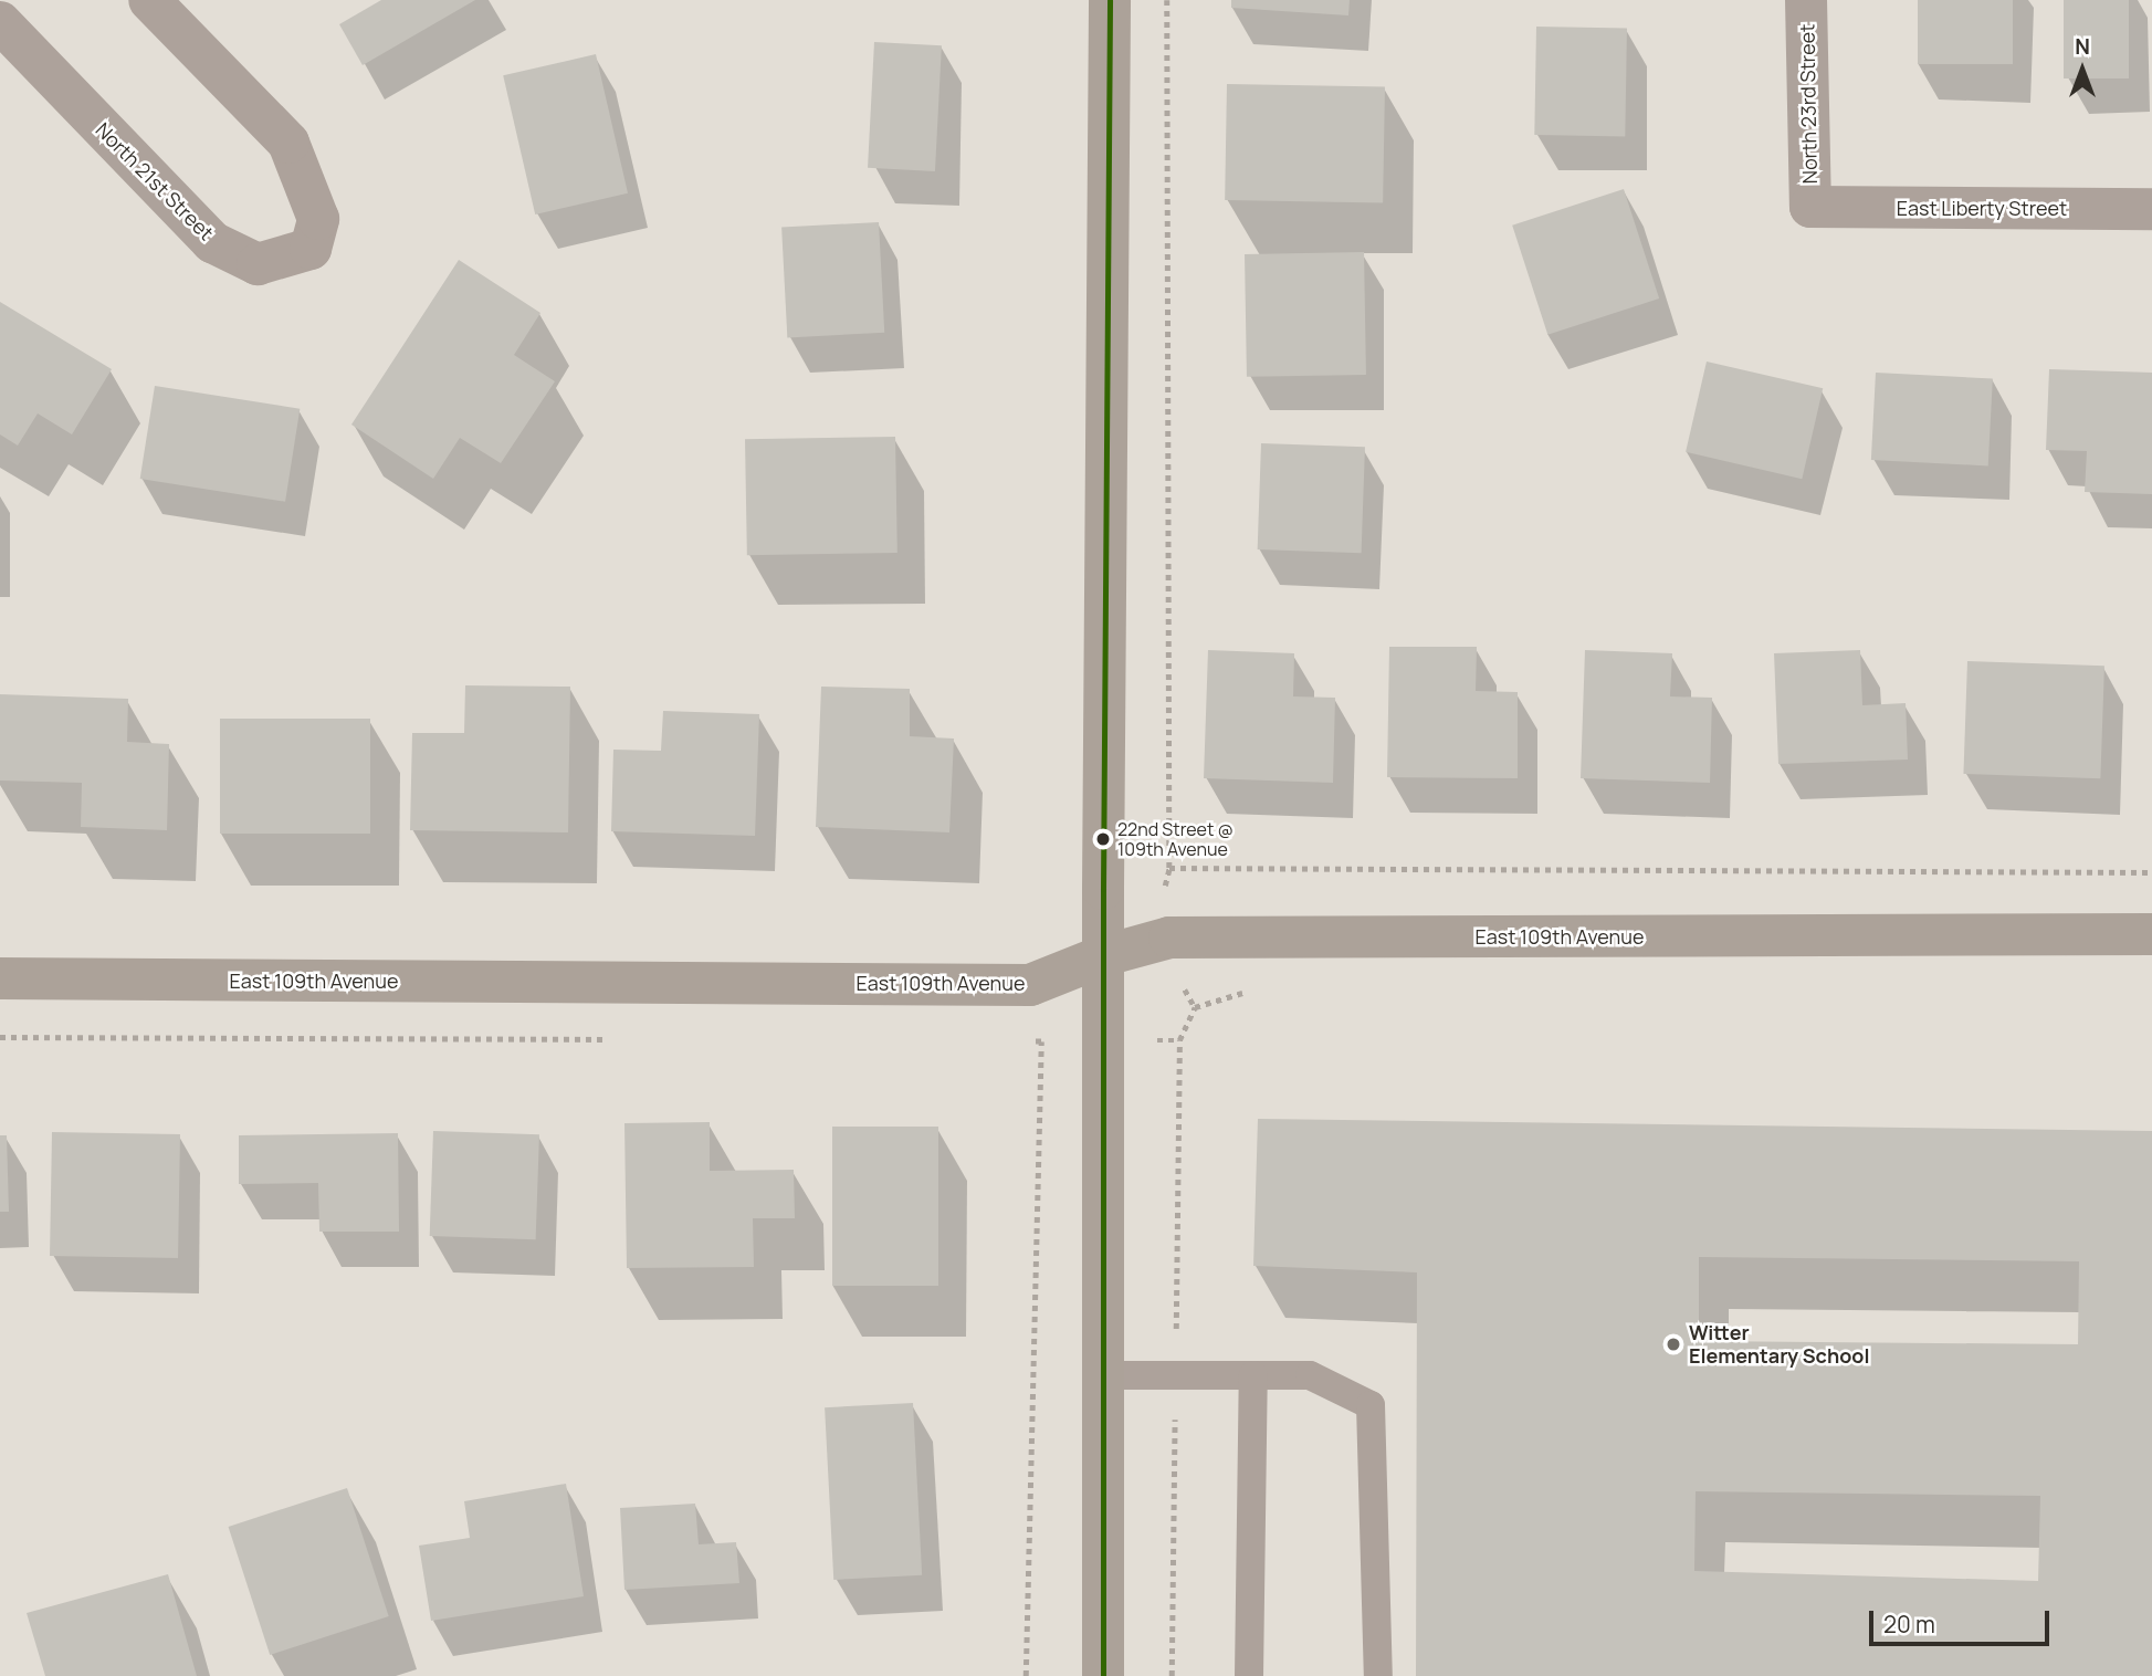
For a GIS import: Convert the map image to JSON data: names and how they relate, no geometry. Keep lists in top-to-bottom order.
{
  "streets": {
    "street": [
      "North 23rd Street",
      "North 21st Street",
      "East Liberty Street",
      "East 109th Avenue"
    ]
  },
  "crossings": [
    ["North 23rd Street", "East Liberty Street"]
  ],
  "places": ["22nd Street @ 109th Avenue", "Witter Elementary School"],
  "scale_bar": "20 m",
  "north": "top"
}
